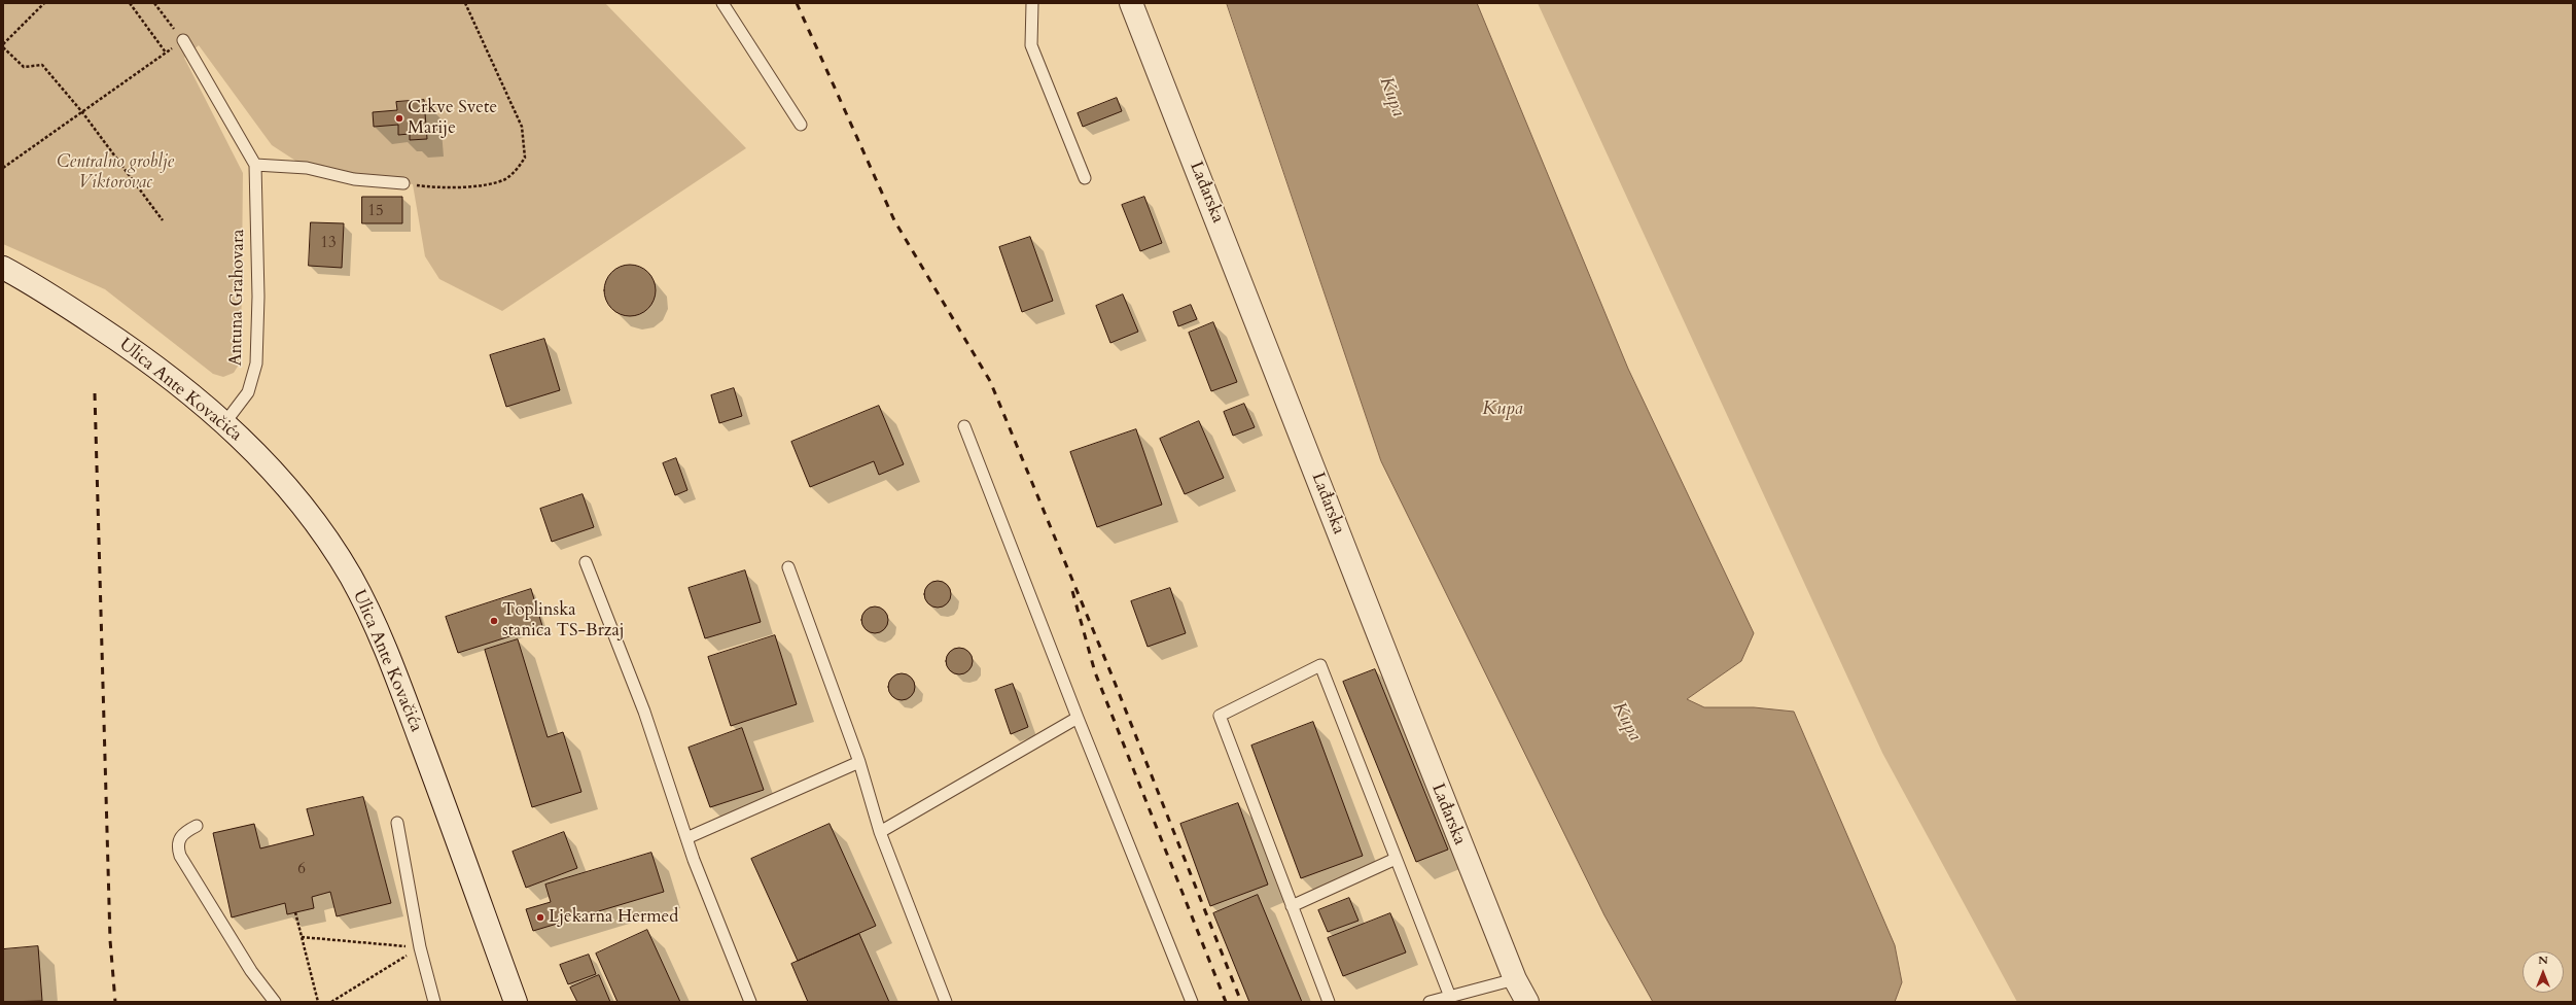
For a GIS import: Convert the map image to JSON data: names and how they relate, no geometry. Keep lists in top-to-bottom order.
{
  "streets": {
    "street": ["Lađarska", "Ulica Ante Kovačića"],
    "lane": ["Antuna Grahovara"]
  },
  "crossings": [
    ["Antuna Grahovara", "Ulica Ante Kovačića"]
  ],
  "water": ["Kupa"],
  "parks": ["Centralno groblje Viktorovac"],
  "places": ["Crkve Svete Marije", "Toplinska stanica TS-Brzaj", "Ljekarna Hermed"],
  "house_numbers": ["15", "13", "6"],
  "north": "top"
}
